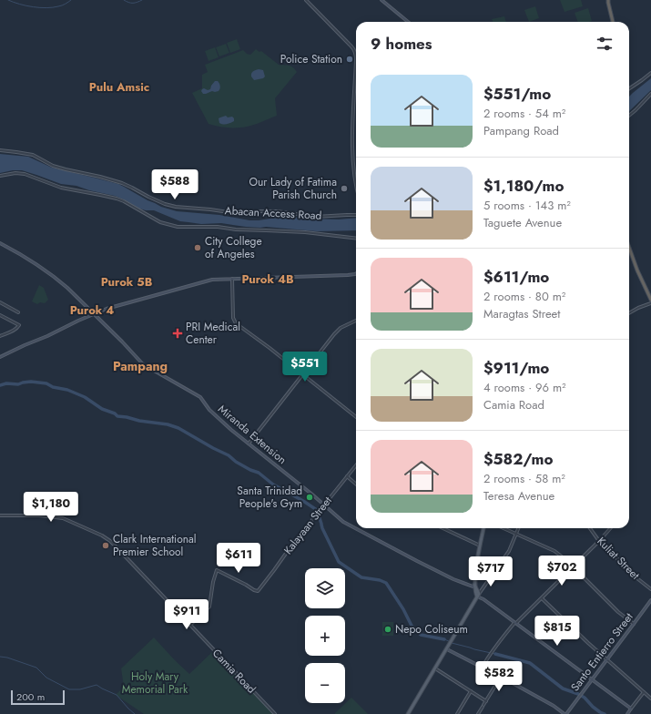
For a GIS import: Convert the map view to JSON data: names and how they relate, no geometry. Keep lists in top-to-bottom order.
{
  "streets": {
    "main road": ["Miranda Extension", "Santo Entierro Street"],
    "street": [
      "Abacan Access Road",
      "Kalayaan Street",
      "Kuliat Street",
      "Camia Road"
    ]
  },
  "crossings": [
    ["Miranda Extension", "Kalayaan Street"],
    ["Kalayaan Street", "Camia Road"]
  ],
  "districts": [
    "Pulu Amsic",
    "Purok 4B",
    "Purok 5B",
    "Purok 4",
    "Pampang"
  ],
  "parks": ["Holy Mary Memorial Park"],
  "places": {
    "other": [
      "Police Station",
      "Our Lady of Fatima Parish Church",
      "City College of Angeles",
      "Santa Trinidad People's Gym",
      "Clark International Premier School",
      "Nepo Coliseum"
    ],
    "health": ["PRI Medical Center"]
  },
  "scale_bar": "200 m",
  "page": {
    "heading": "9 homes",
    "list": [
      {
        "name": "$551/mo",
        "note": "2 rooms · 54 m² · Pampang Road"
      },
      {
        "name": "$1,180/mo",
        "note": "5 rooms · 143 m² · Taguete Avenue"
      },
      {
        "name": "$611/mo",
        "note": "2 rooms · 80 m² · Maragtas Street"
      },
      {
        "name": "$911/mo",
        "note": "4 rooms · 96 m² · Camia Road"
      },
      {
        "name": "$582/mo",
        "note": "2 rooms · 58 m² · Teresa Avenue"
      }
    ],
    "price": [
      "$588",
      "$551",
      "$1,180",
      "$611",
      "$702",
      "$717",
      "$911",
      "$815",
      "$582"
    ],
    "map_buttons": ["+", "−"],
    "scale": "200 m"
  }
}
